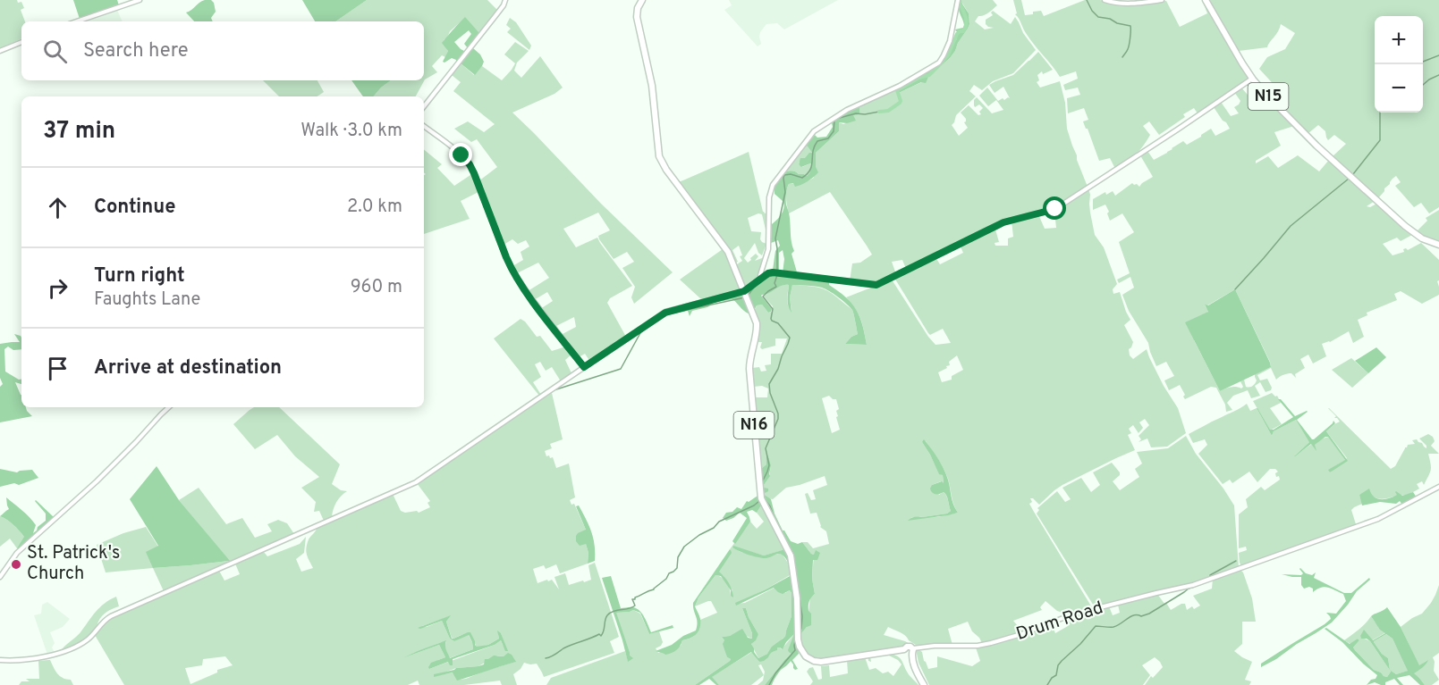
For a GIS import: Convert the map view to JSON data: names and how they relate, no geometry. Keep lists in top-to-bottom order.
{
  "streets": {
    "highway": ["N15", "N16"],
    "street": ["Drum Road"]
  },
  "crossings": [
    ["N16", "Drum Road"]
  ],
  "places": ["St. Patrick's Church"],
  "page": {
    "map_buttons": ["+", "−"],
    "search": "Search here",
    "heading": ["37 min", "Walk · 3.0 km"],
    "list": [
      ["Continue", "2.0 km"],
      ["Turn right", "Faughts Lane", "960 m"],
      "Arrive at destination"
    ]
  }
}
